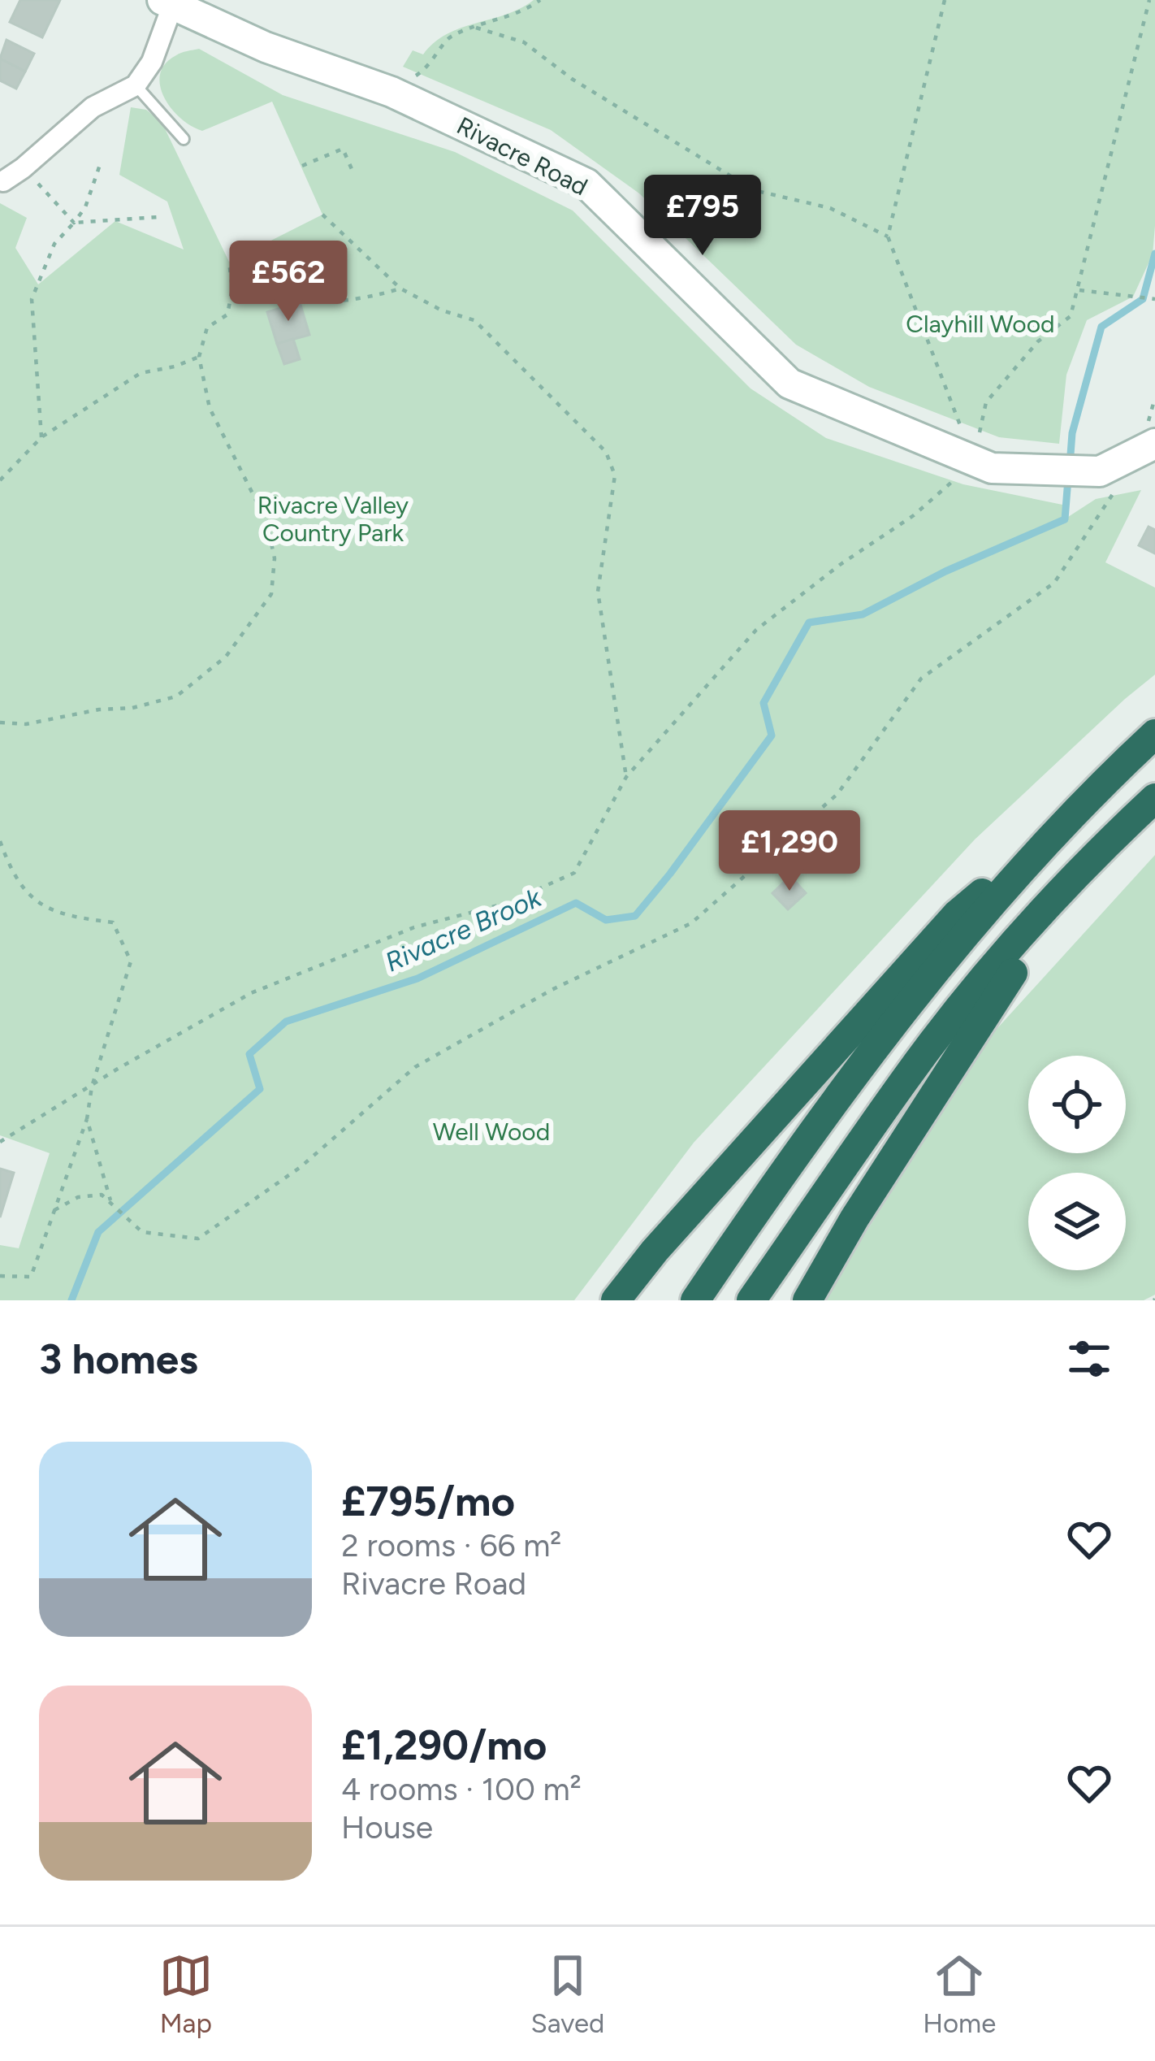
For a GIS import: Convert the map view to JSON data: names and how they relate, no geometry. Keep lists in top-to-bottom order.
{
  "streets": {
    "main road": ["Rivacre Road"]
  },
  "water": ["Rivacre Brook"],
  "parks": ["Clayhill Wood", "Rivacre Valley Country Park", "Well Wood"],
  "page": {
    "price": ["£795", "£562", "£1,290"],
    "heading": "3 homes",
    "list": [
      {
        "name": "£795/mo",
        "note": "2 rooms · 66 m² · Rivacre Road"
      },
      {
        "name": "£1,290/mo",
        "note": "4 rooms · 100 m² · House"
      }
    ],
    "tabs": ["Map", "Saved", "Home"]
  }
}
